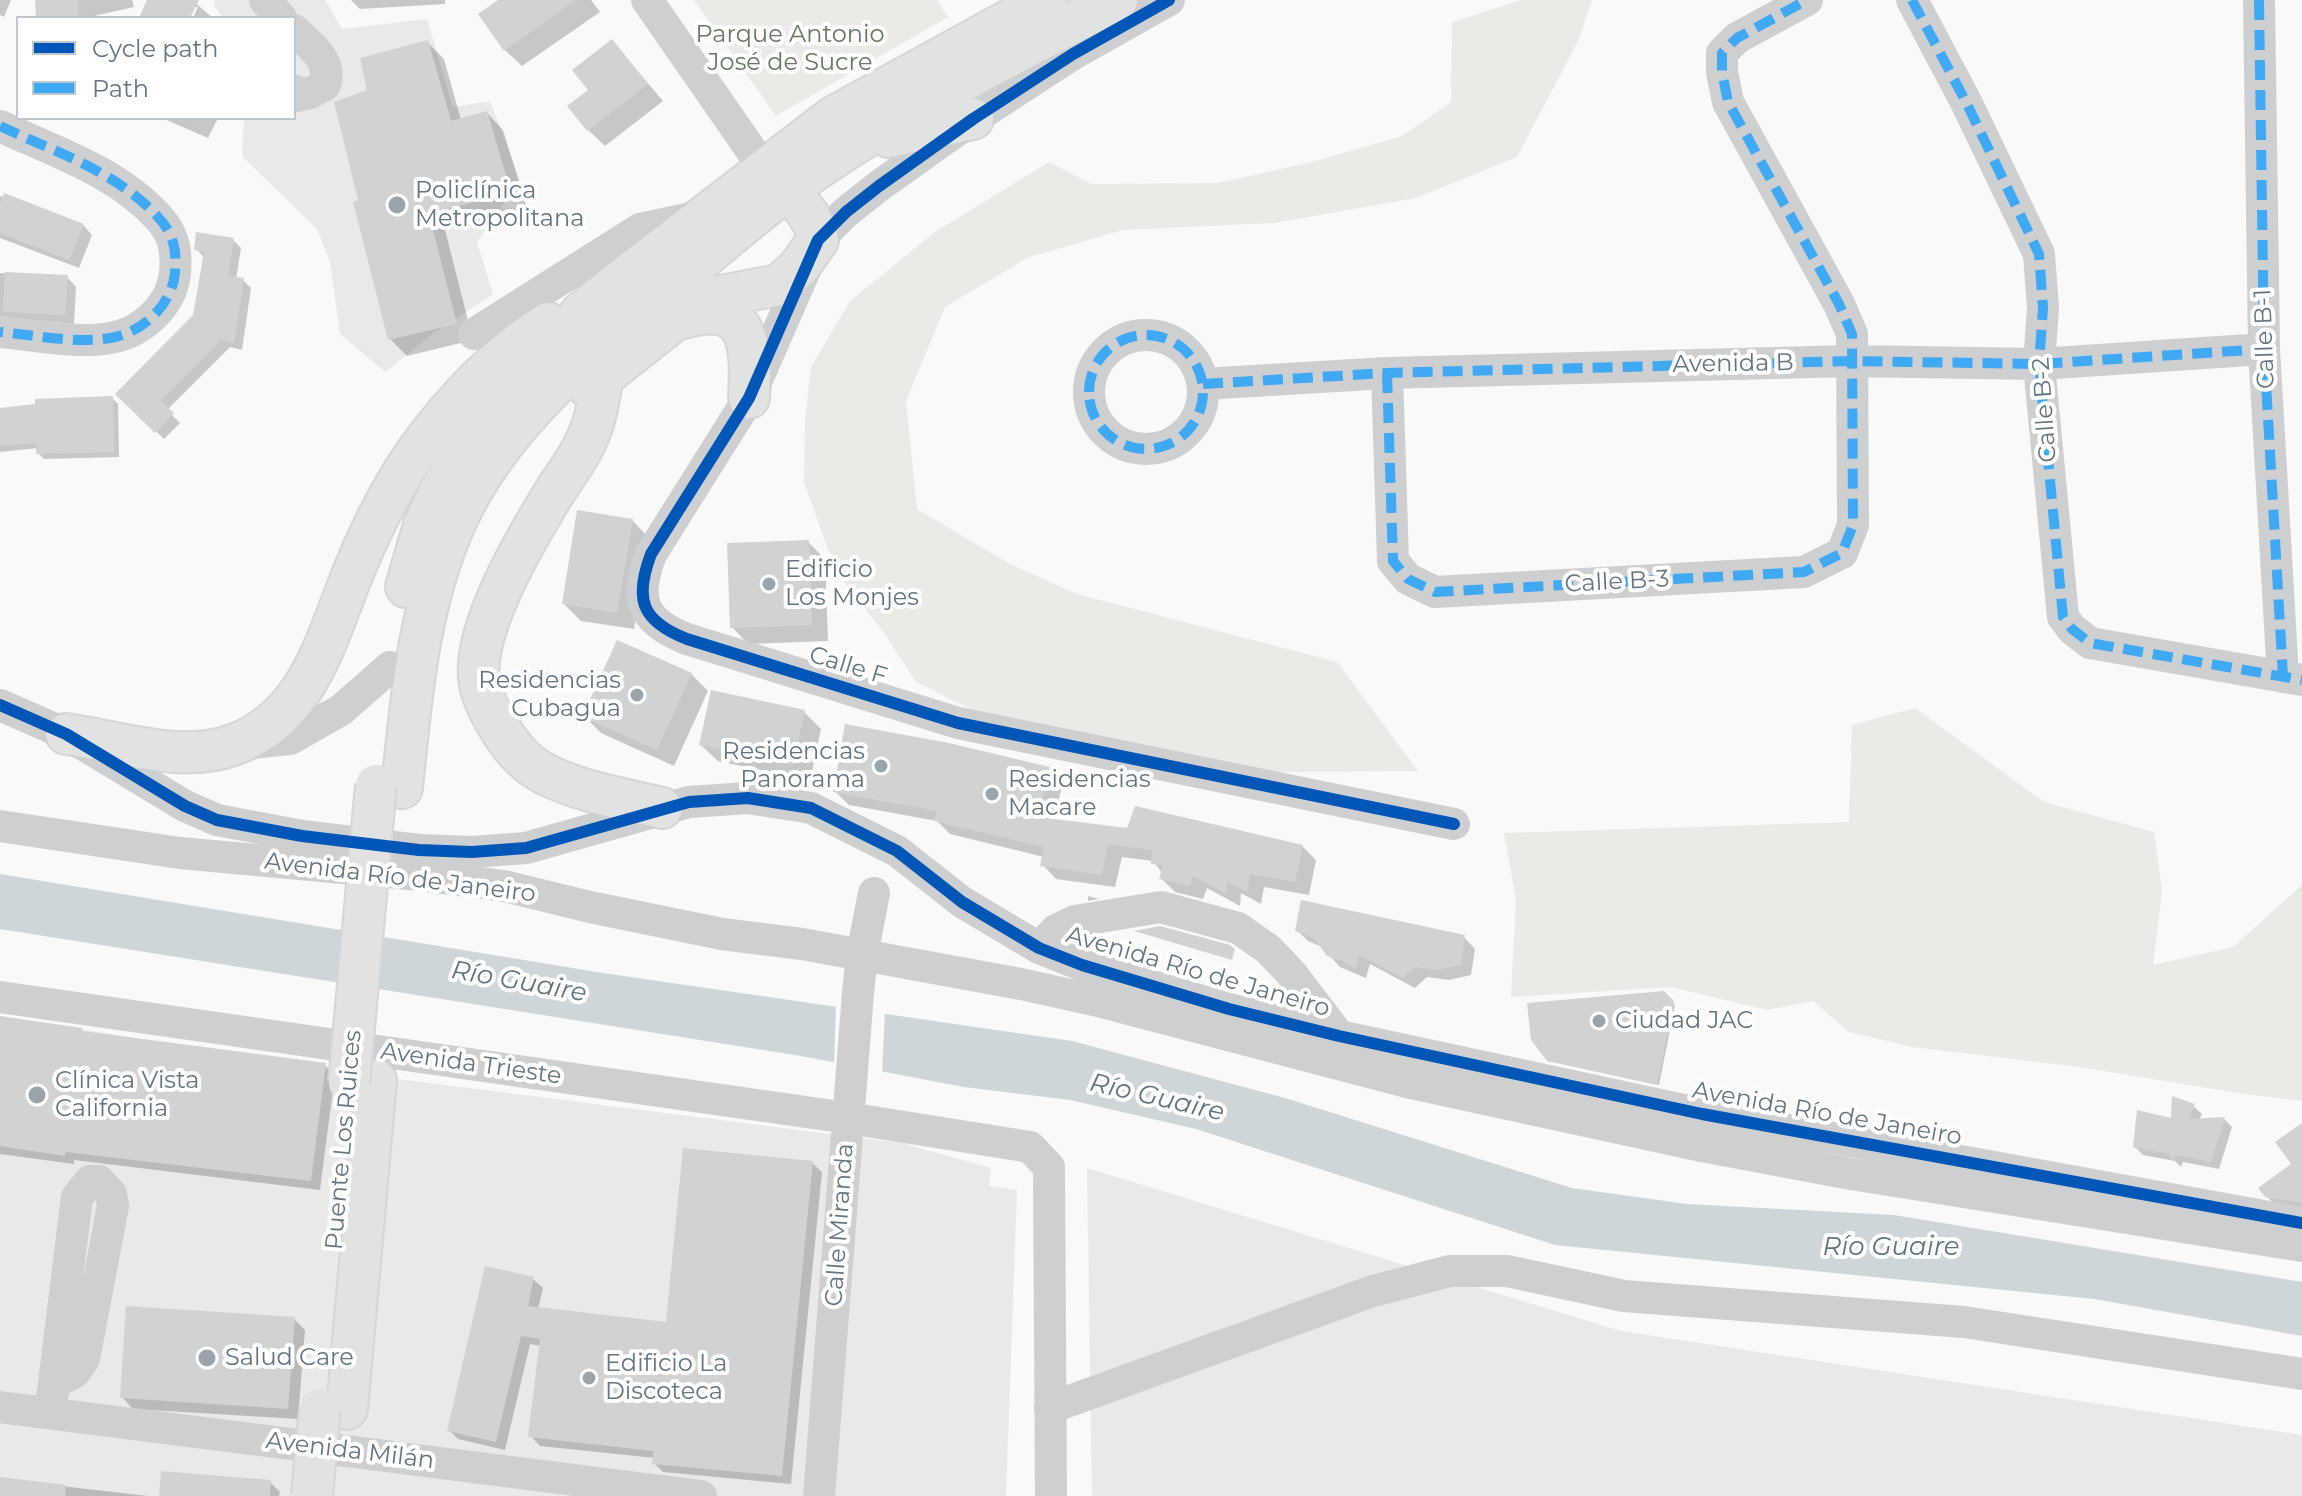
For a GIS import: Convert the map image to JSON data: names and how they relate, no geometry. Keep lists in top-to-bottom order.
{
  "streets": {
    "main road": ["Puente Los Ruices"],
    "street": [
      "Calle B-1",
      "Avenida B",
      "Calle B-2",
      "Calle B-3",
      "Calle F",
      "Avenida Río de Janeiro",
      "Avenida Trieste",
      "Calle Miranda",
      "Avenida Milán"
    ]
  },
  "crossings": [
    ["Calle B-1", "Avenida B"],
    ["Calle B-1", "Calle B-2"],
    ["Avenida B", "Calle B-2"],
    ["Avenida B", "Calle B-3"],
    ["Avenida Río de Janeiro", "Calle Miranda"],
    ["Avenida Trieste", "Calle Miranda"]
  ],
  "water": ["Río Guaire"],
  "parks": ["Parque Antonio José de Sucre"],
  "places": [
    "Policlínica Metropolitana",
    "Edificio Los Monjes",
    "Residencias Cubagua",
    "Residencias Panorama",
    "Residencias Macare",
    "Ciudad JAC",
    "Clínica Vista California",
    "Salud Care",
    "Edificio La Discoteca"
  ],
  "legend": ["Cycle path", "Path"]
}
